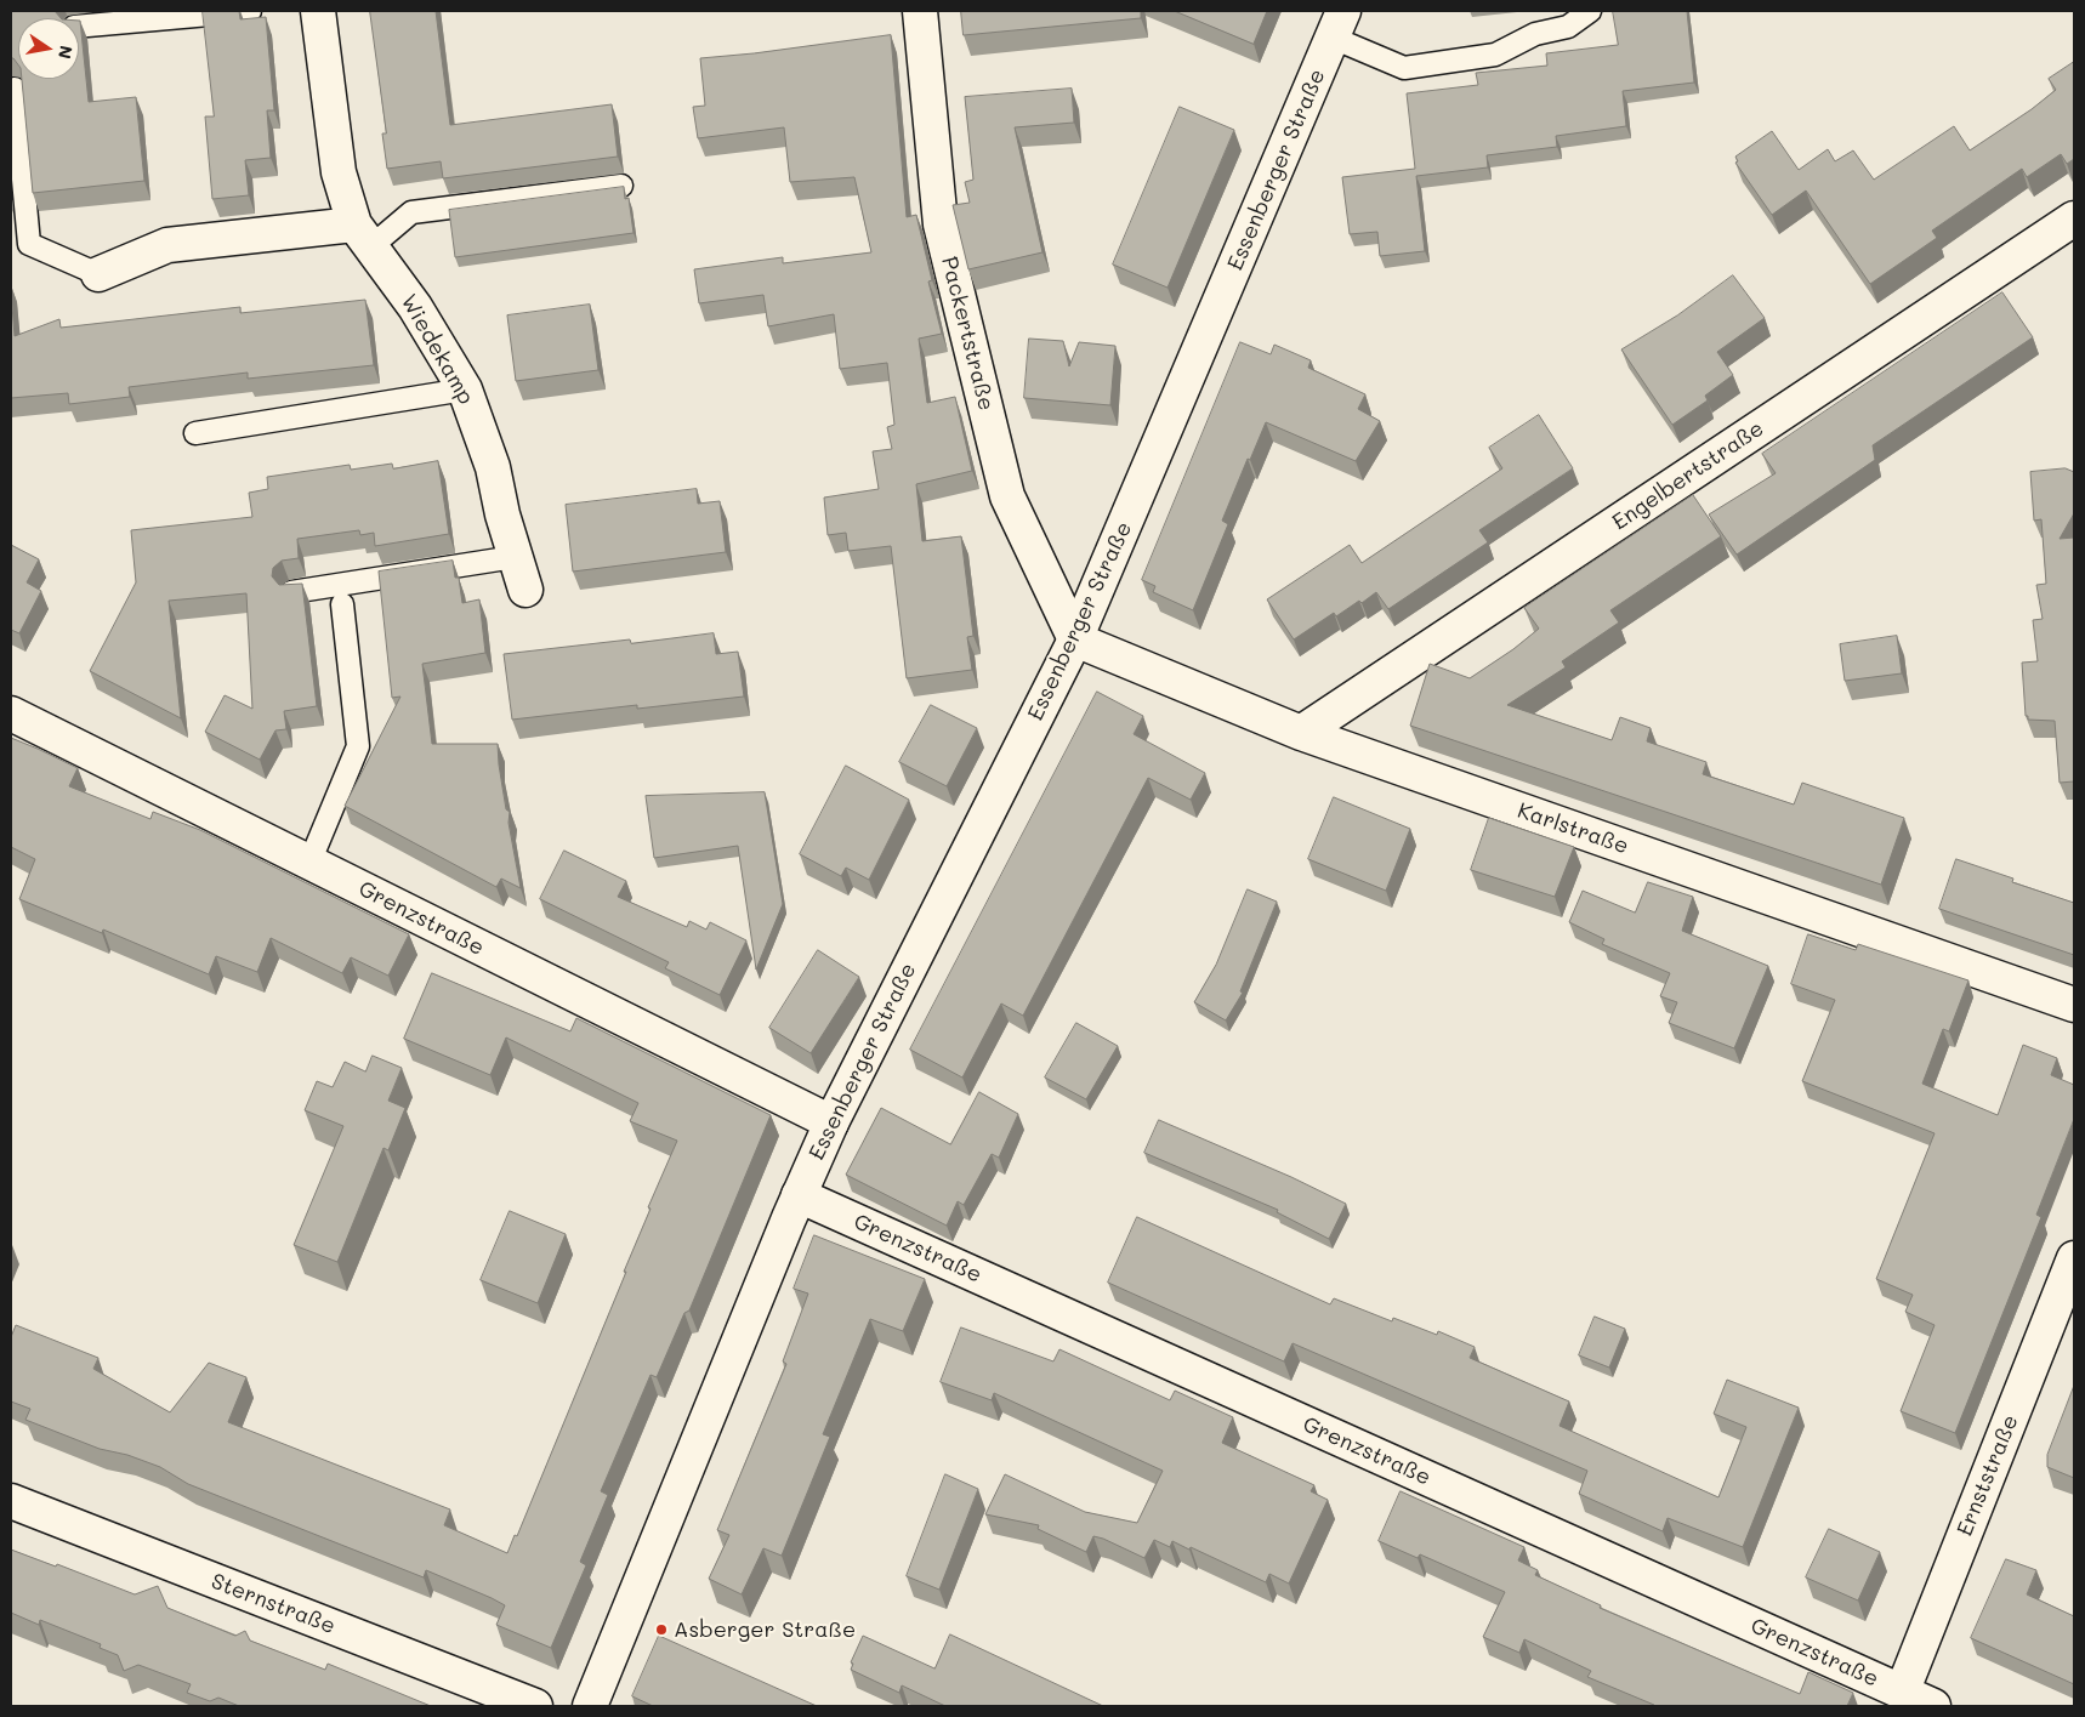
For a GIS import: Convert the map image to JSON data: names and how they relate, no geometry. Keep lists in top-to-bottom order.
{
  "streets": {
    "street": [
      "Essenberger Straße",
      "Packertstraße",
      "Wiedekamp",
      "Engelbertstraße",
      "Karlstraße",
      "Grenzstraße",
      "Ernststraße",
      "Sternstraße"
    ]
  },
  "crossings": [
    ["Essenberger Straße", "Packertstraße"],
    ["Essenberger Straße", "Karlstraße"],
    ["Essenberger Straße", "Grenzstraße"],
    ["Packertstraße", "Karlstraße"],
    ["Engelbertstraße", "Karlstraße"],
    ["Grenzstraße", "Ernststraße"]
  ],
  "places": ["Asberger Straße"],
  "north": "right"
}
